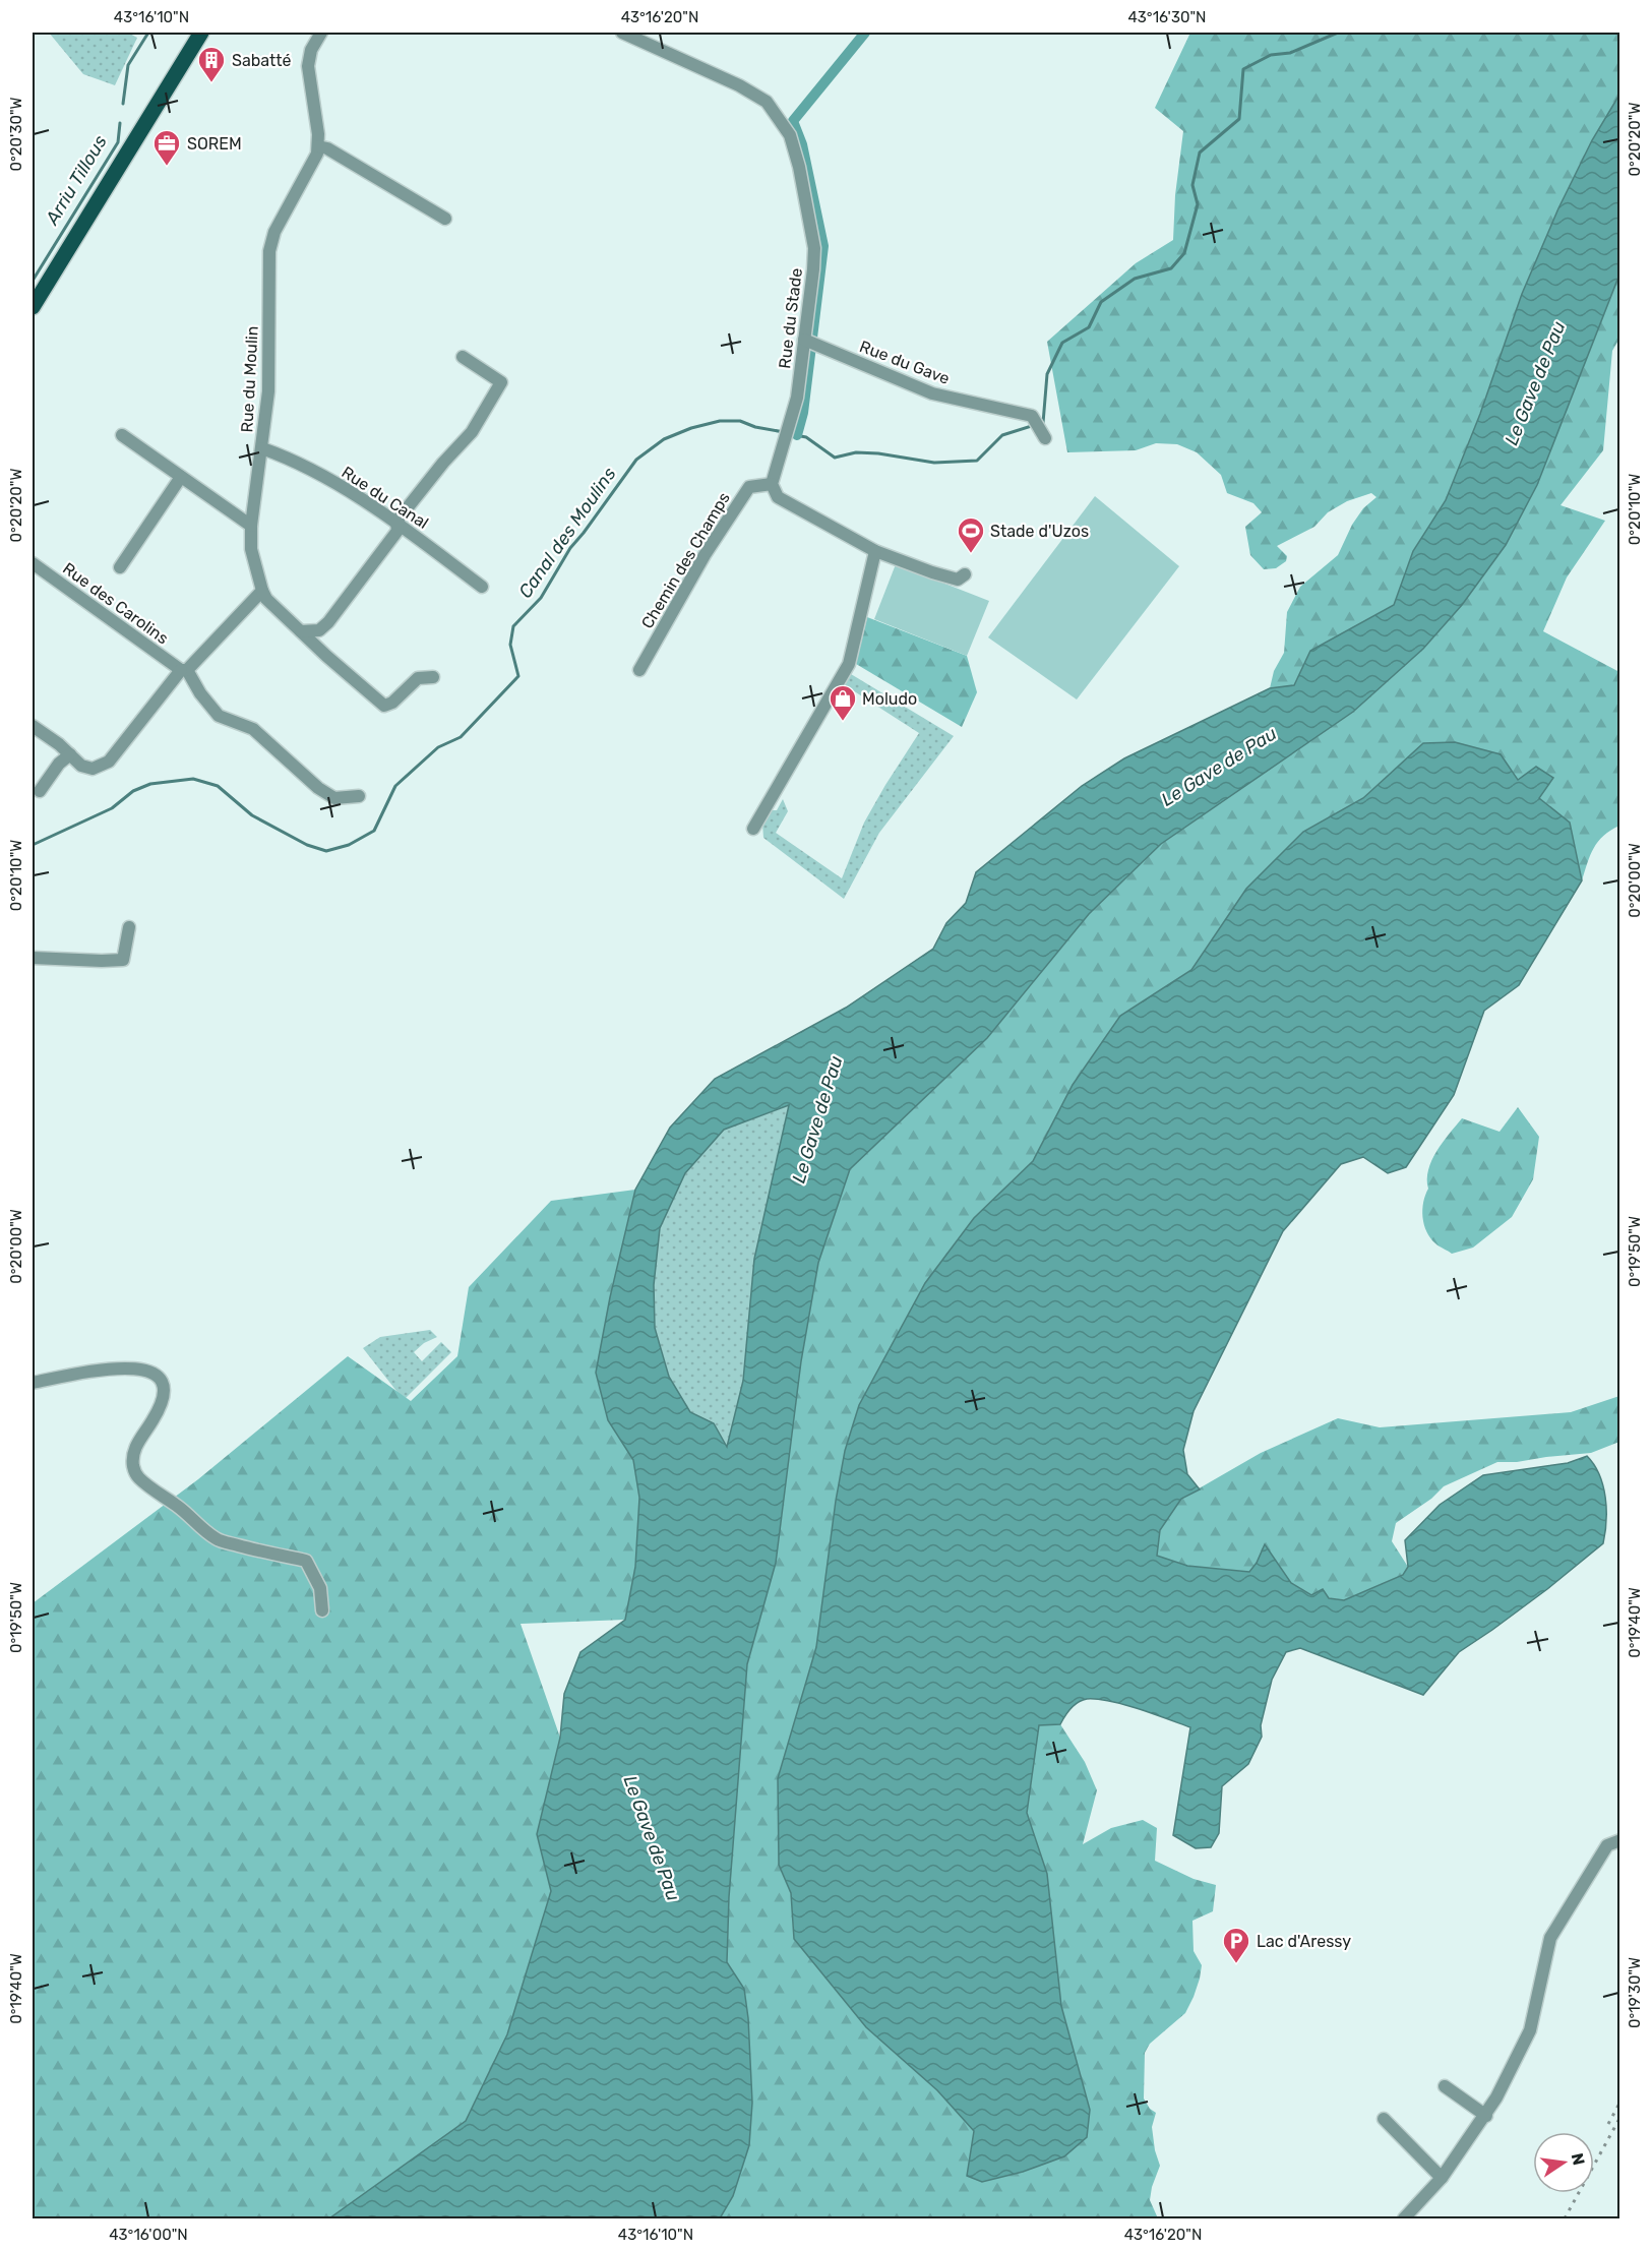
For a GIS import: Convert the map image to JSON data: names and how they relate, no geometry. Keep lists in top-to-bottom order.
{
  "streets": {
    "street": [
      "Rue du Stade",
      "Rue du Gave",
      "Rue du Moulin",
      "Rue du Canal",
      "Chemin des Champs",
      "Rue des Carolins"
    ]
  },
  "crossings": [
    ["Rue du Stade", "Rue du Gave"],
    ["Rue du Stade", "Chemin des Champs"],
    ["Rue du Moulin", "Rue du Canal"]
  ],
  "water": ["Arriu Tillous", "Le Gave de Pau", "Canal des Moulins"],
  "places": {
    "building": ["Sabatté"],
    "office": ["SOREM"],
    "sports": ["Stade d'Uzos"],
    "shop": ["Moludo"],
    "parking": ["Lac d'Aressy"]
  },
  "north": "right",
  "coordinates": [
    "43°16'10\"N",
    "43°16'20\"N",
    "43°16'30\"N",
    "0°20'30\"W",
    "0°20'20\"W",
    "0°20'10\"W",
    "0°20'00\"W",
    "0°19'50\"W",
    "0°19'40\"W",
    "0°19'30\"W",
    "43°16'00\"N"
  ]
}
